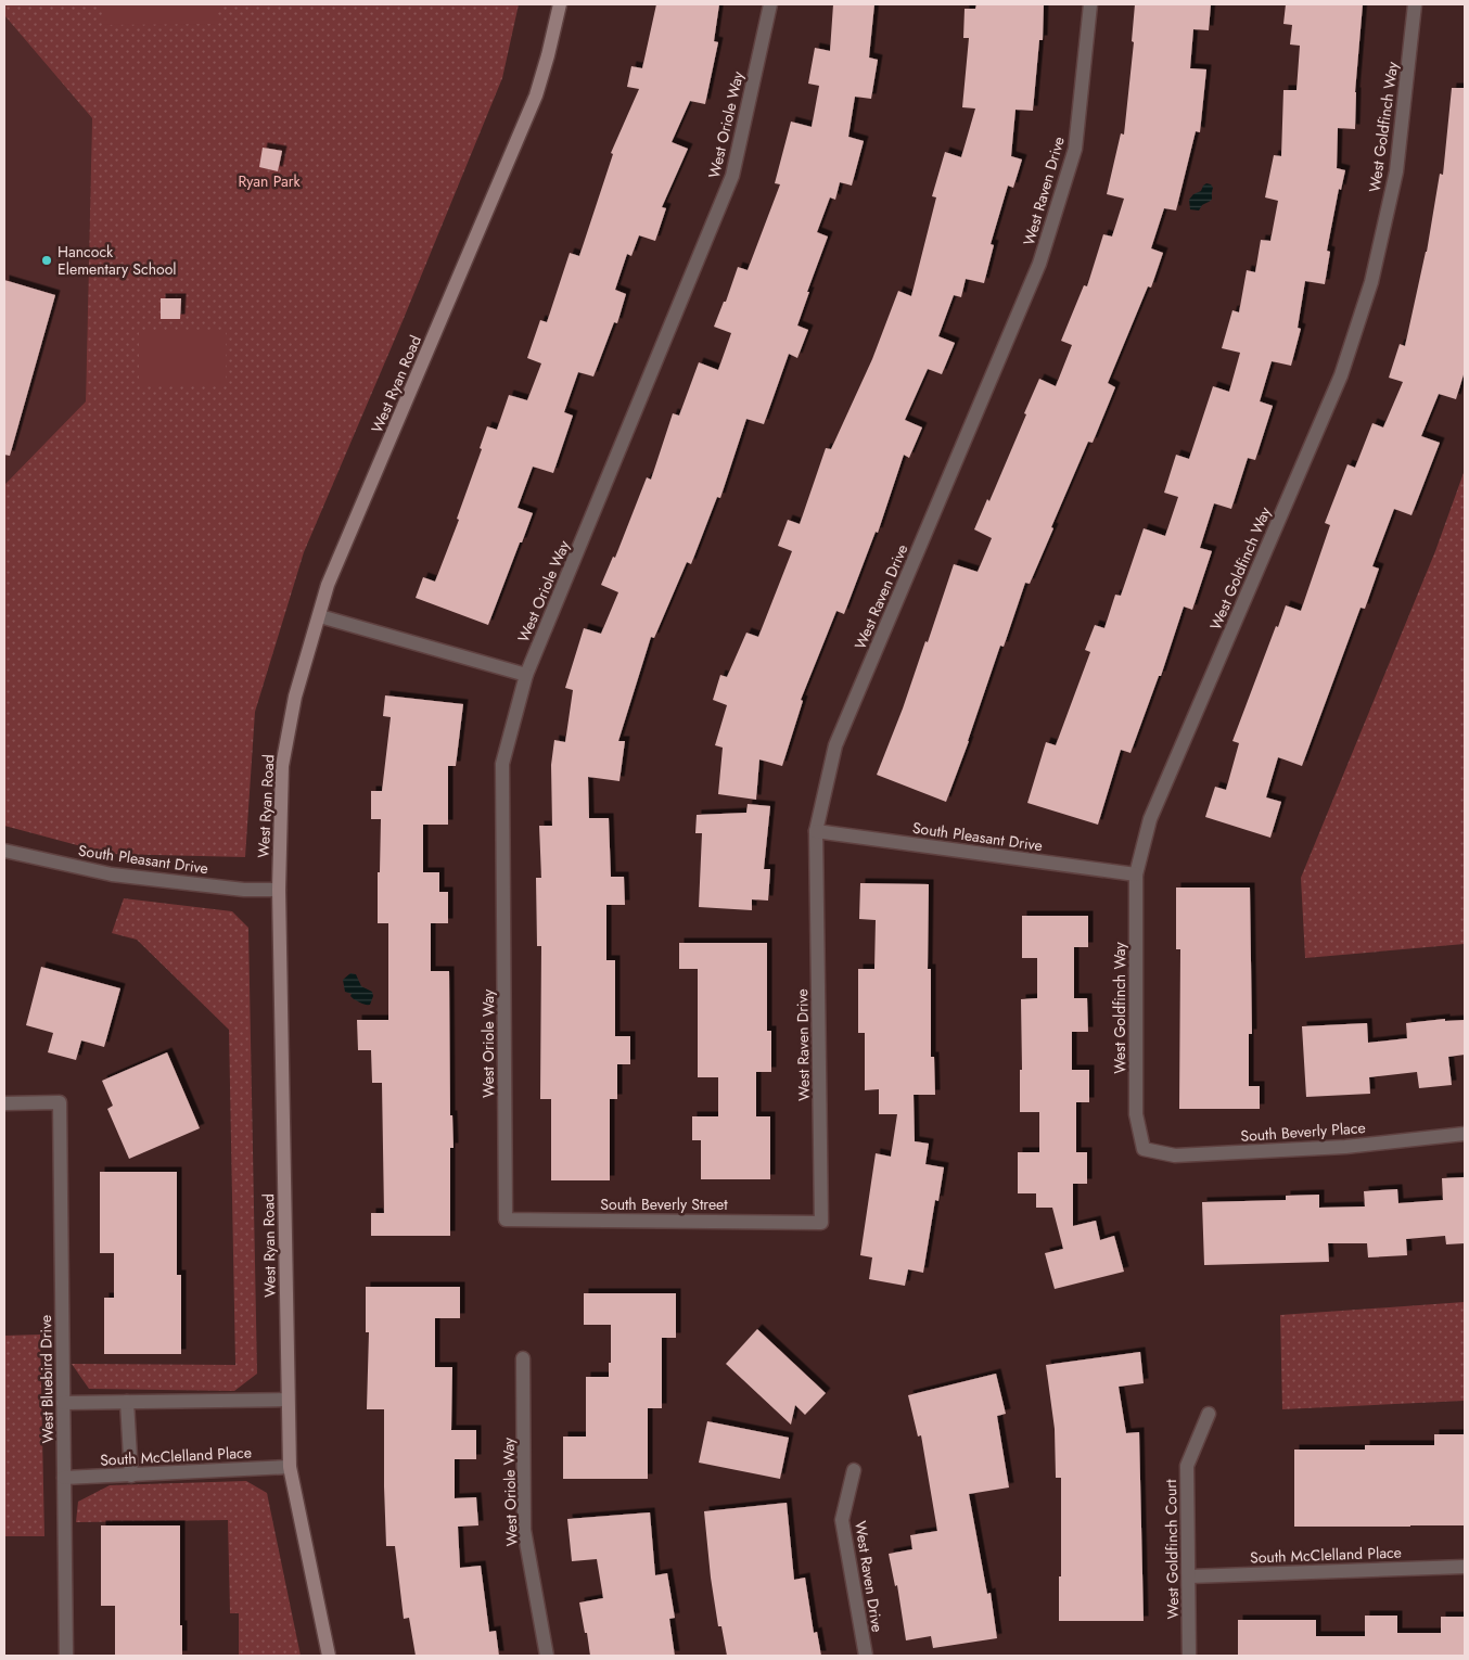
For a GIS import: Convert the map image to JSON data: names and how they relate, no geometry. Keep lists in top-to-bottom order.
{
  "streets": {
    "street": [
      "West Oriole Way",
      "West Goldfinch Way",
      "West Raven Drive",
      "West Ryan Road",
      "South Pleasant Drive",
      "South Beverly Place",
      "South Beverly Street",
      "West Bluebird Drive",
      "South McClelland Place",
      "West Goldfinch Court"
    ]
  },
  "crossings": [
    ["West Oriole Way", "South Beverly Street"],
    ["West Goldfinch Way", "South Pleasant Drive"],
    ["West Goldfinch Way", "South Beverly Place"],
    ["West Raven Drive", "South Pleasant Drive"],
    ["West Raven Drive", "South Beverly Street"],
    ["West Ryan Road", "South Pleasant Drive"],
    ["West Ryan Road", "South McClelland Place"],
    ["West Bluebird Drive", "South McClelland Place"],
    ["South McClelland Place", "West Goldfinch Court"]
  ],
  "parks": ["Ryan Park"],
  "places": ["Hancock Elementary School"]
}
